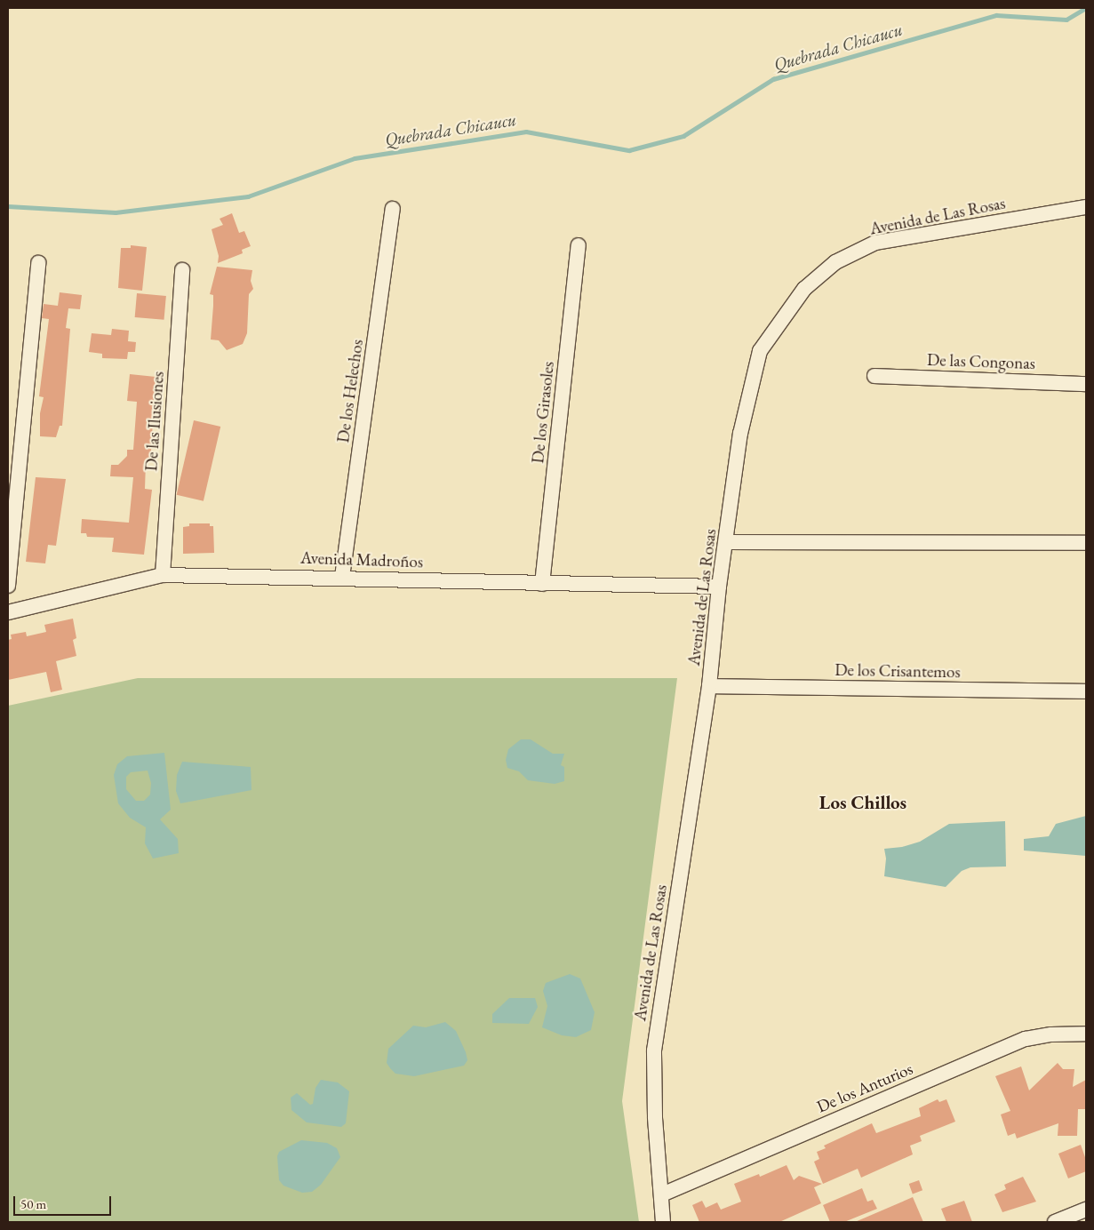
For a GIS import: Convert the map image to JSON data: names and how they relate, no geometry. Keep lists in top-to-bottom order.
{
  "streets": {
    "street": [
      "Avenida de Las Rosas",
      "De las Congonas",
      "De los Helechos",
      "De los Girasoles",
      "De las Ilusiones",
      "Avenida Madroños",
      "De los Crisantemos",
      "De los Anturios"
    ]
  },
  "crossings": [
    ["Avenida de Las Rosas", "Avenida Madroños"],
    ["Avenida de Las Rosas", "De los Crisantemos"],
    ["Avenida de Las Rosas", "De los Anturios"],
    ["De los Helechos", "Avenida Madroños"],
    ["De los Girasoles", "Avenida Madroños"],
    ["De las Ilusiones", "Avenida Madroños"]
  ],
  "districts": ["Los Chillos"],
  "water": ["Quebrada Chicaucu"],
  "scale_bar": "50 m"
}
